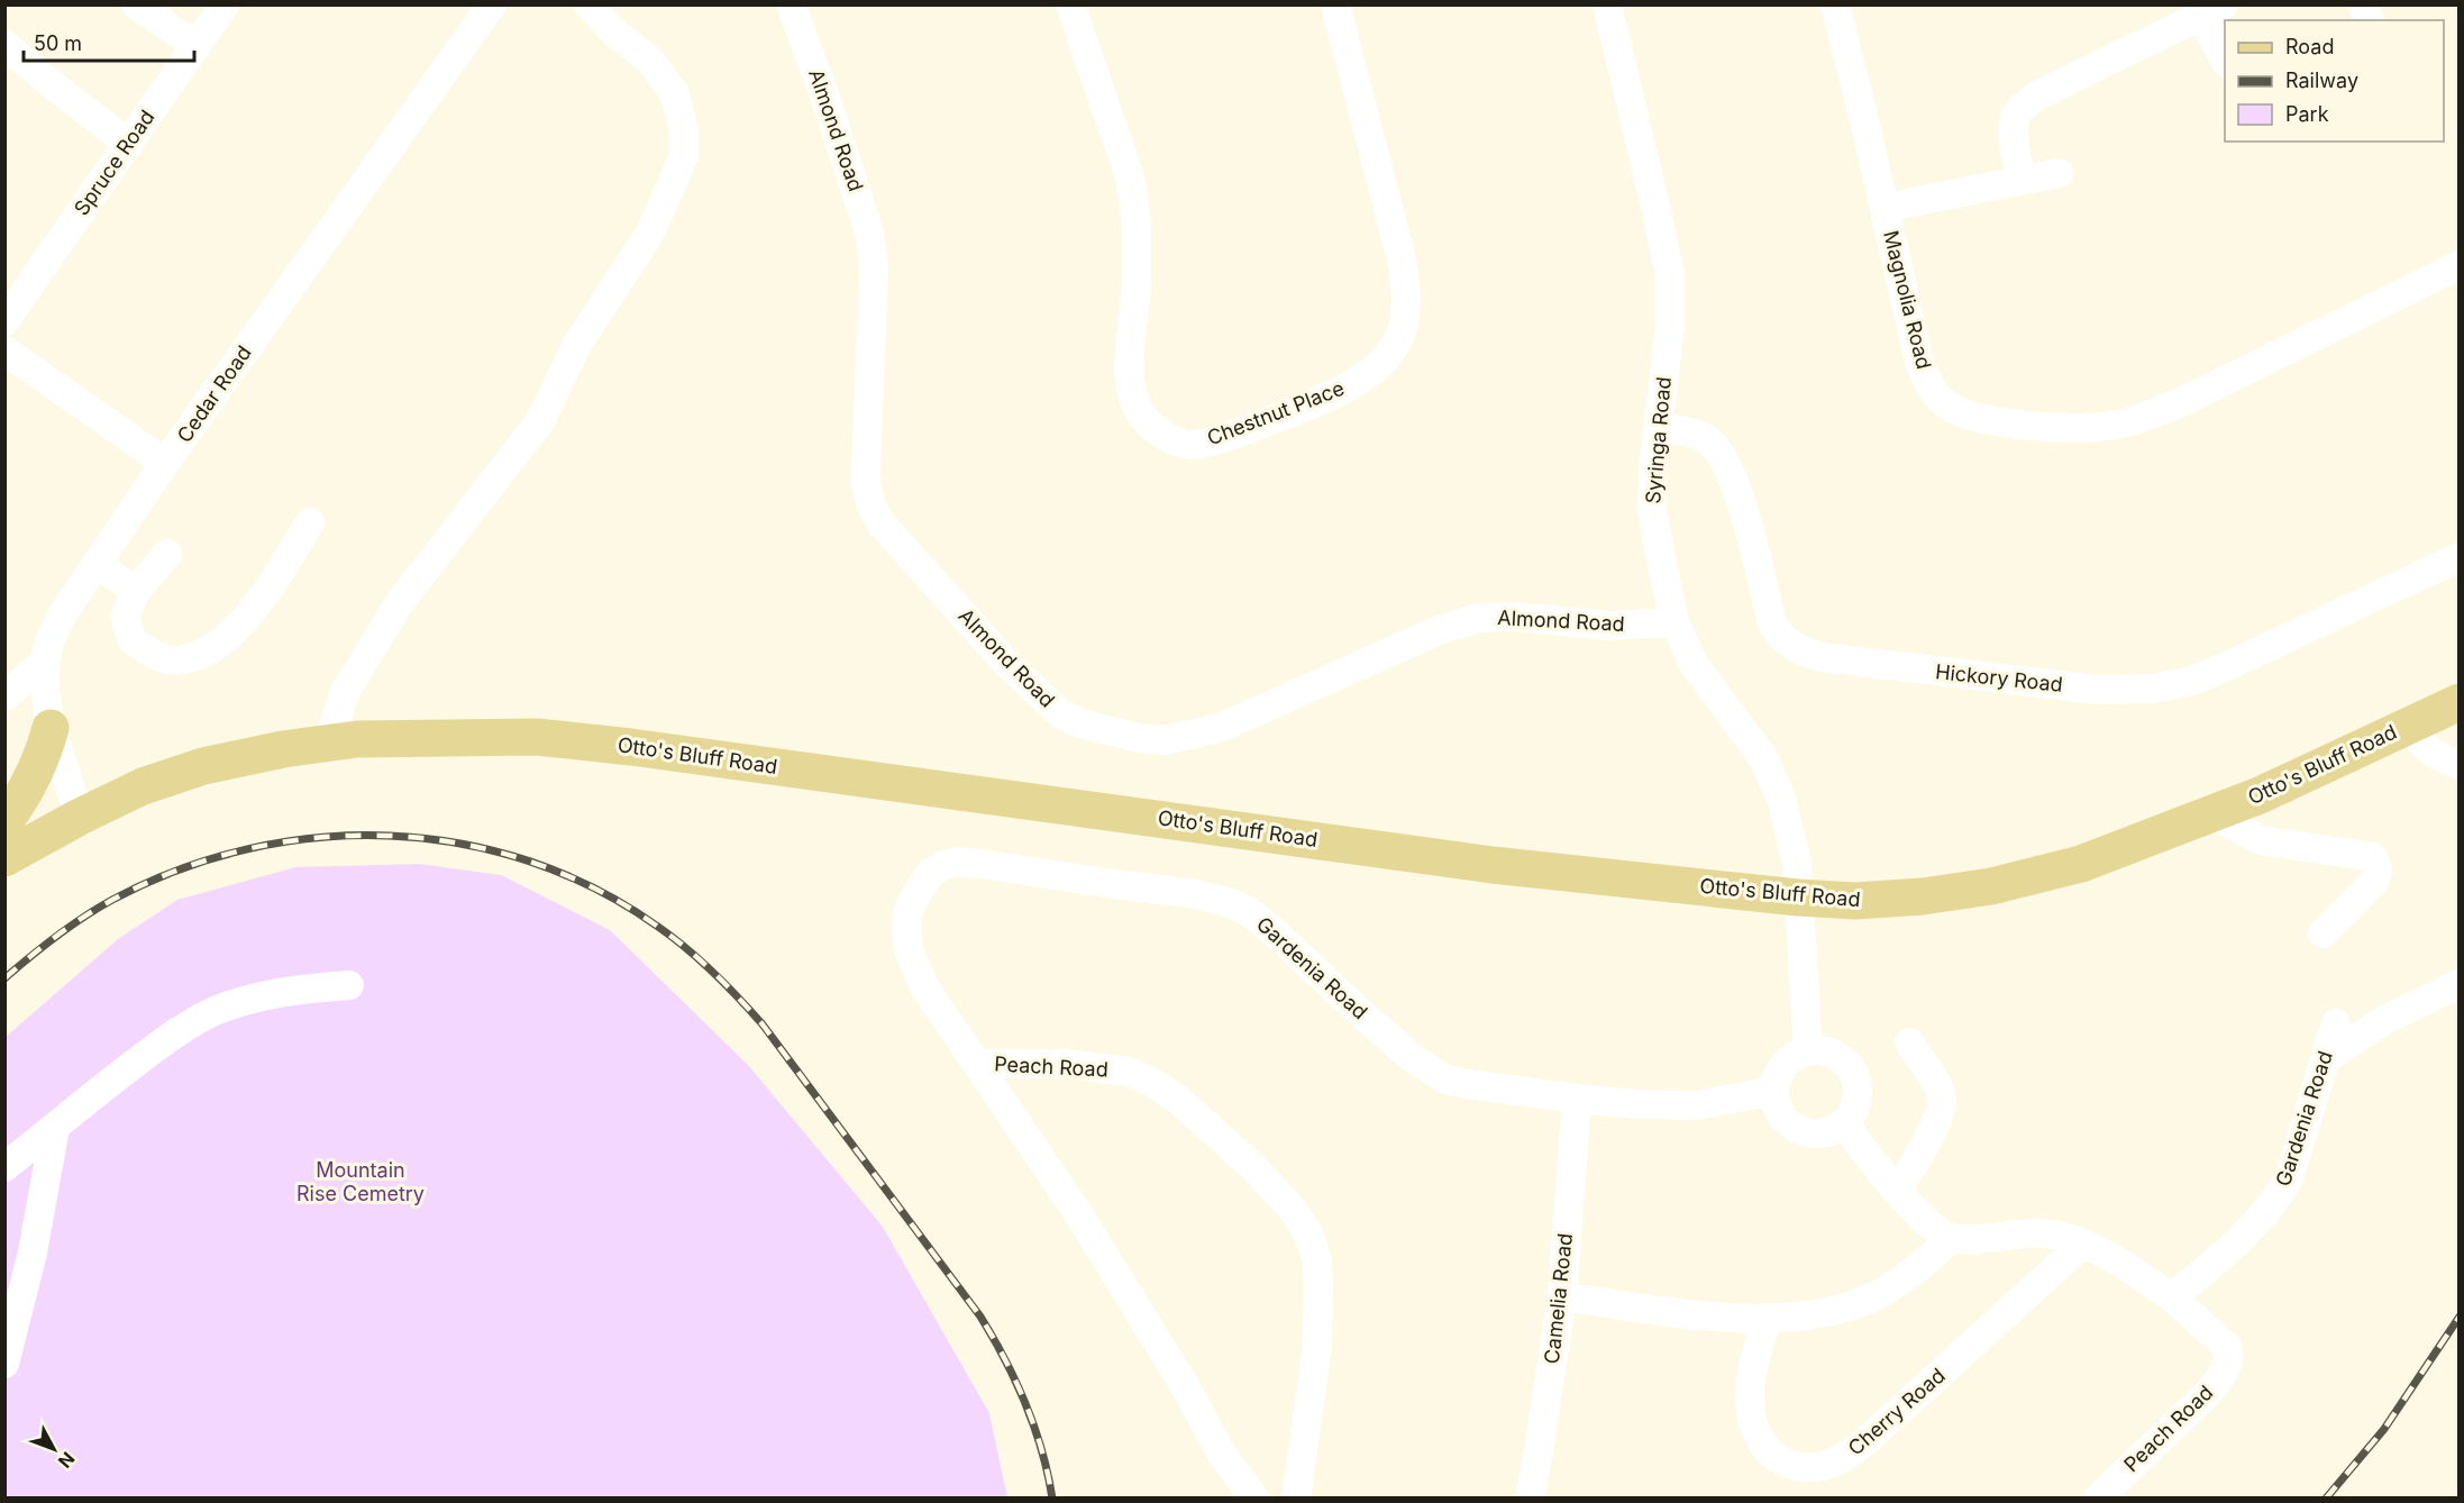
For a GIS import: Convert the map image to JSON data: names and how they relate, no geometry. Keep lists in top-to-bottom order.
{
  "streets": {
    "main road": ["Otto's Bluff Road"],
    "street": [
      "Almond Road",
      "Spruce Road",
      "Magnolia Road",
      "Cedar Road",
      "Chestnut Place",
      "Syringa Road",
      "Hickory Road",
      "Gardenia Road",
      "Peach Road",
      "Camelia Road",
      "Cherry Road"
    ]
  },
  "crossings": [
    ["Almond Road", "Syringa Road"],
    ["Cedar Road", "Otto's Bluff Road"],
    ["Syringa Road", "Hickory Road"],
    ["Syringa Road", "Otto's Bluff Road"],
    ["Syringa Road", "Gardenia Road"],
    ["Gardenia Road", "Peach Road"],
    ["Gardenia Road", "Camelia Road"]
  ],
  "parks": ["Mountain Rise Cemetry"],
  "legend": ["Road", "Railway", "Park"],
  "scale_bar": "50 m",
  "north": "bottom right"
}
